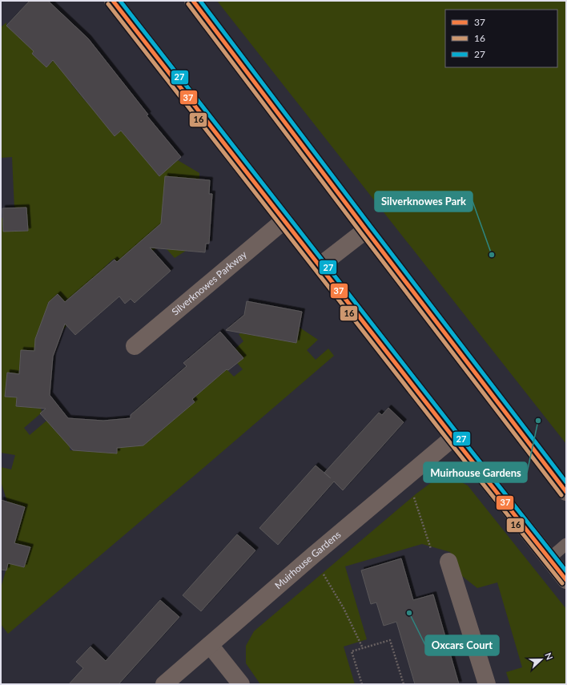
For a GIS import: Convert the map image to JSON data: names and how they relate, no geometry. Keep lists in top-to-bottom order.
{
  "streets": {
    "street": ["Silverknowes Parkway", "Muirhouse Gardens"]
  },
  "places": ["Silverknowes Park", "Muirhouse Gardens", "Oxcars Court"],
  "lines": ["transit line 37", "transit line 27", "transit line 16"],
  "legend": ["37", "16", "27"],
  "north": "right"
}
